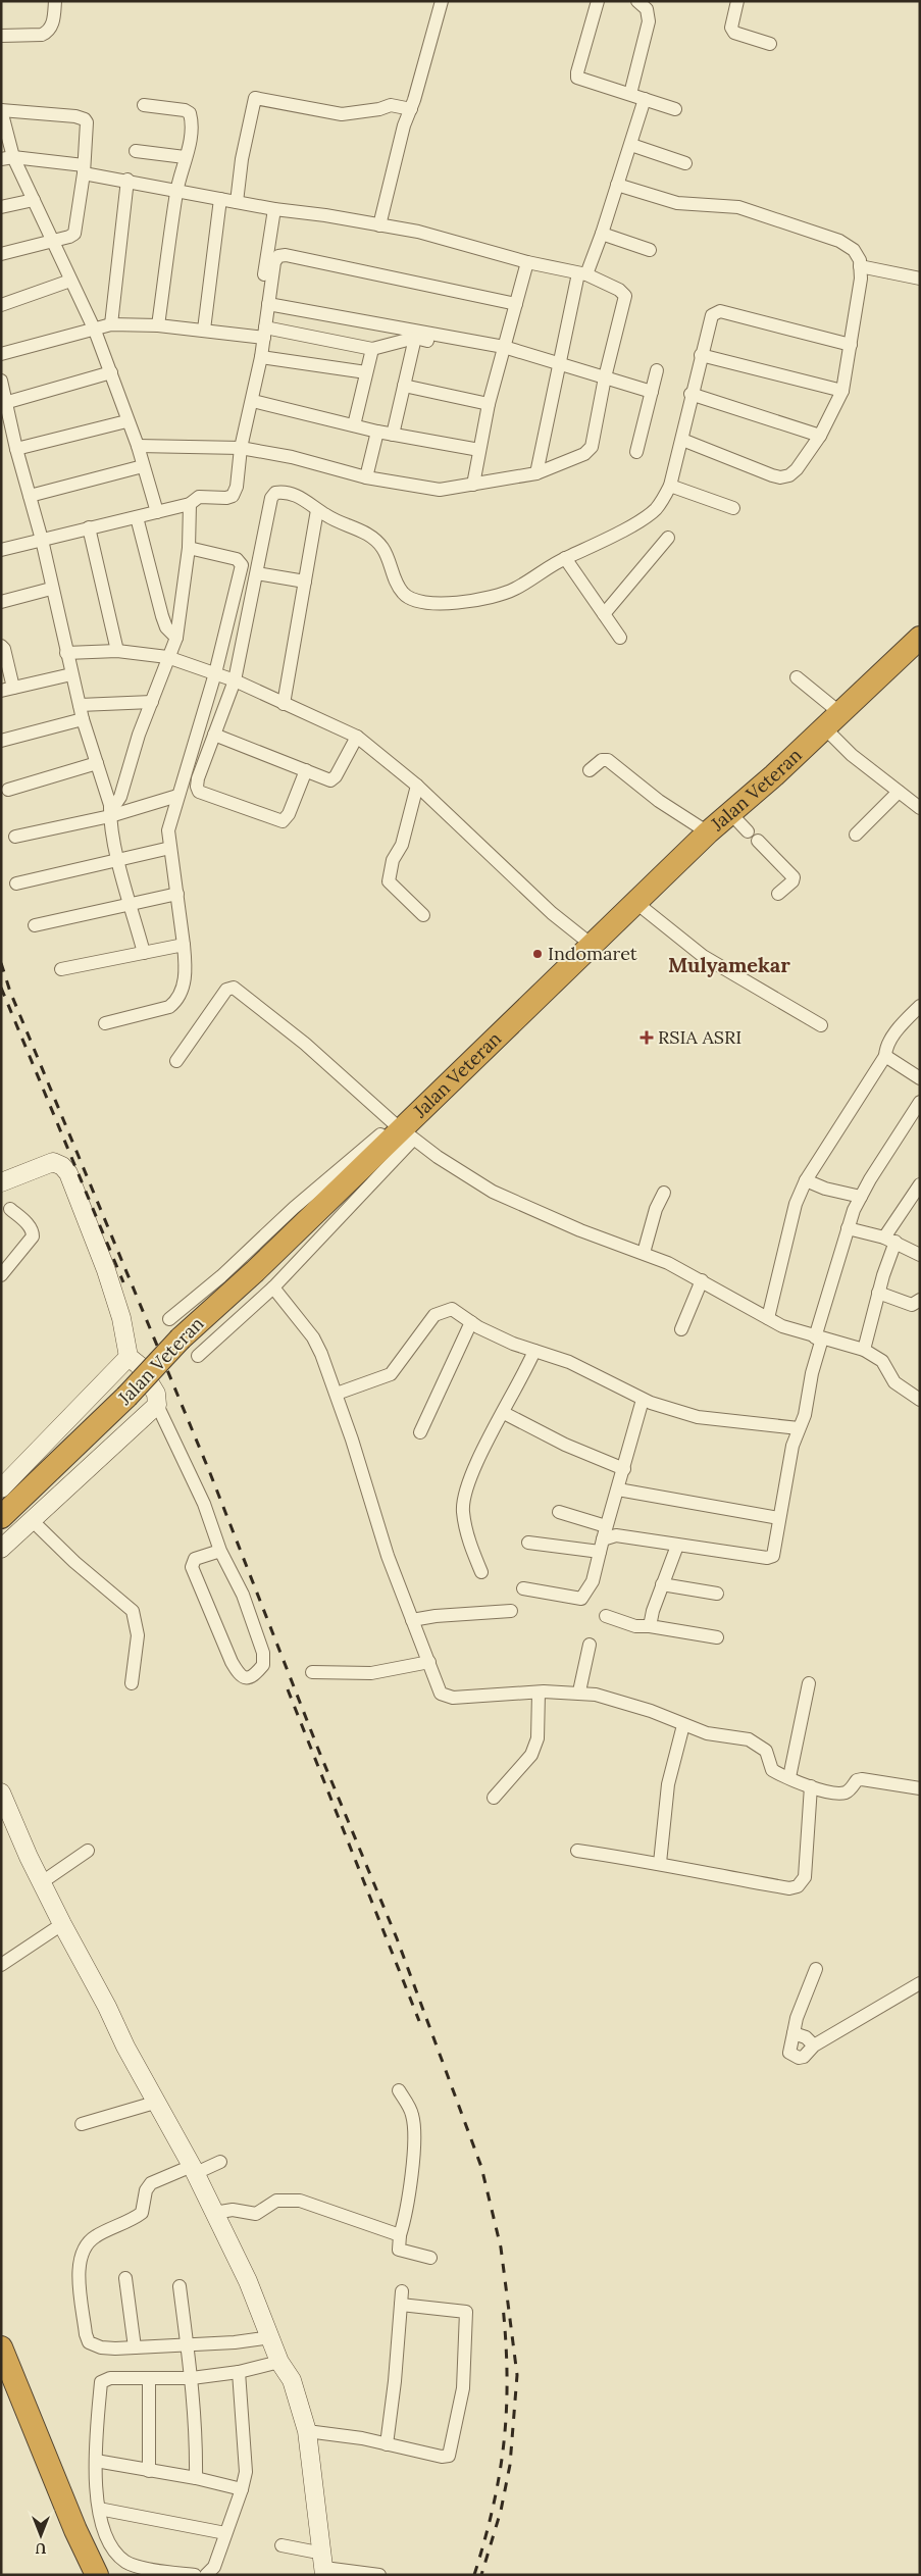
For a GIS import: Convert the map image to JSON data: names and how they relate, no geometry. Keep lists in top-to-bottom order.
{
  "streets": {
    "highway": ["Jalan Veteran"]
  },
  "districts": ["Mulyamekar"],
  "places": {
    "other": ["Indomaret"],
    "health": ["RSIA ASRI"]
  },
  "north": "bottom"
}
